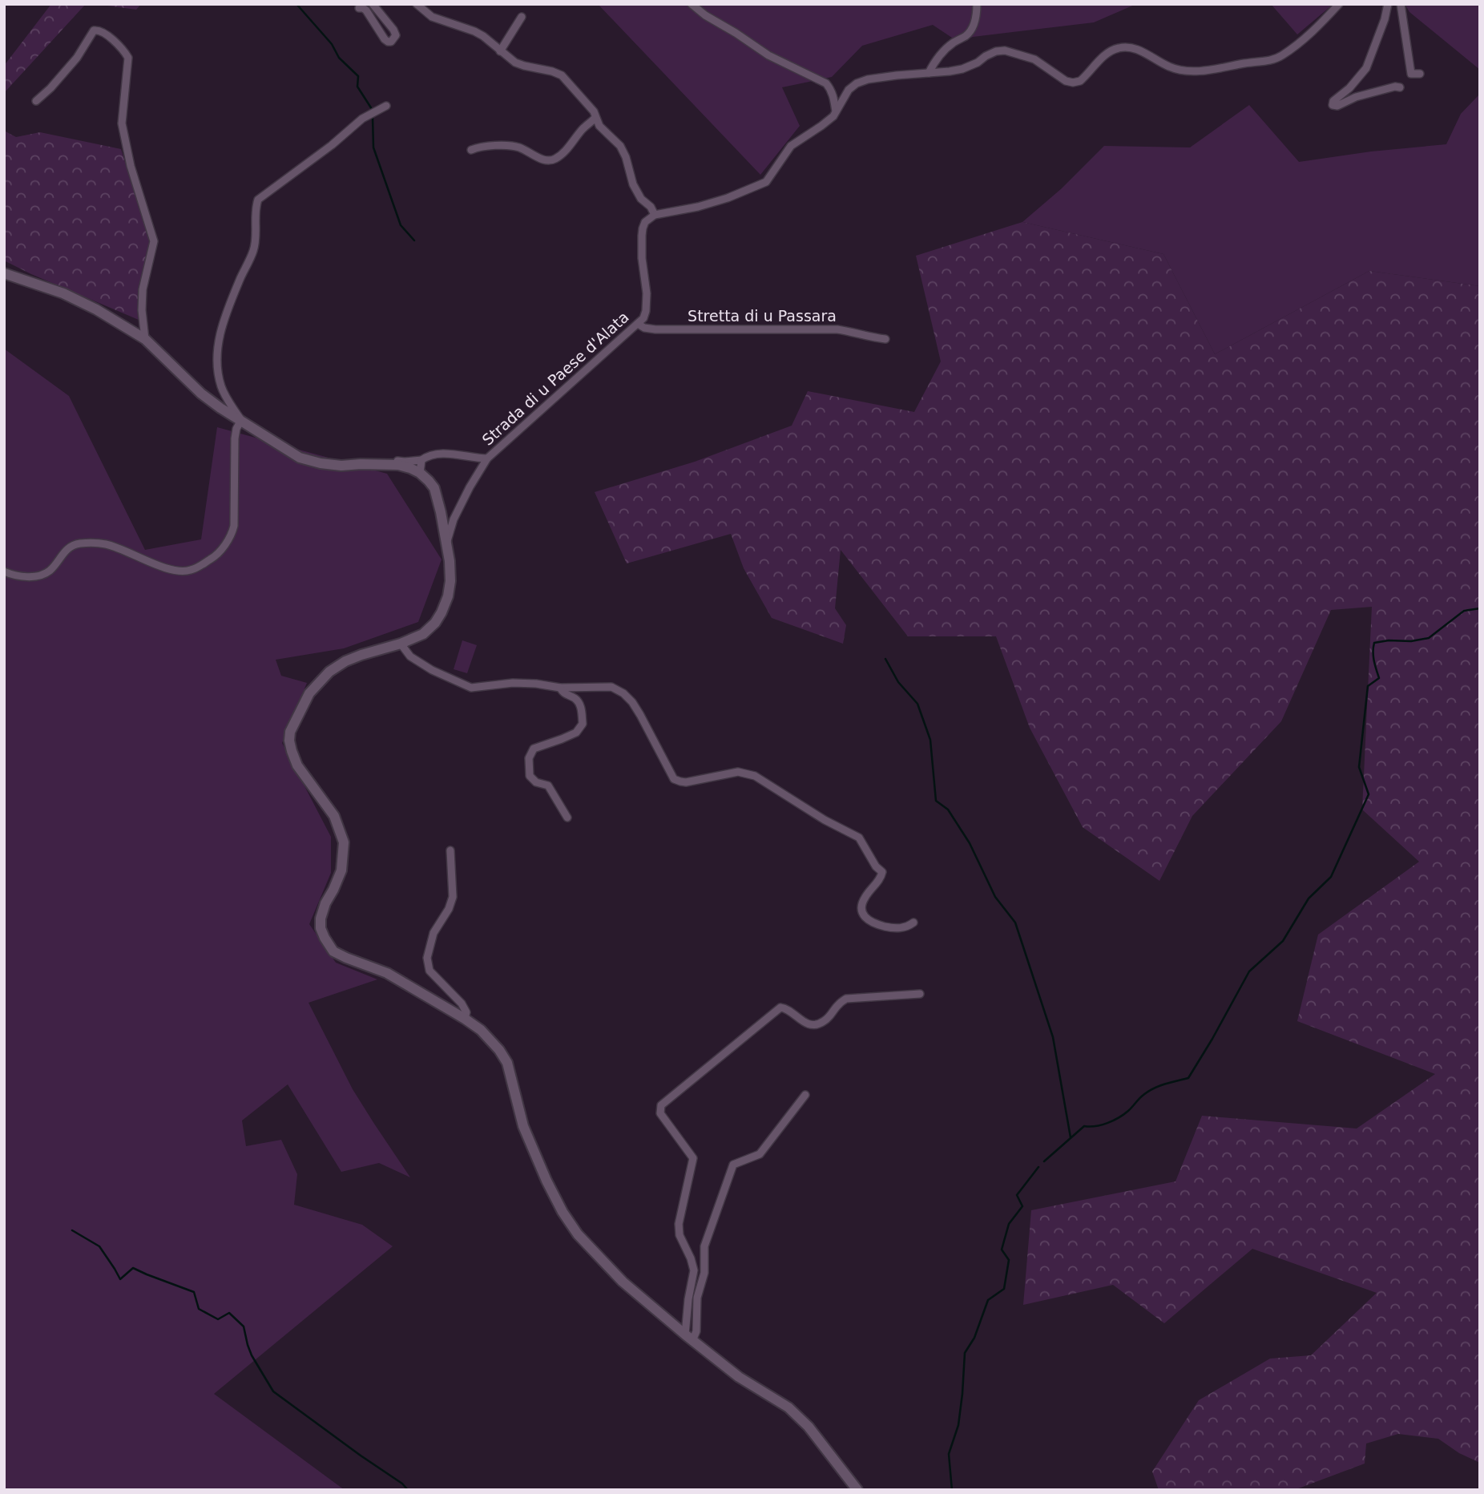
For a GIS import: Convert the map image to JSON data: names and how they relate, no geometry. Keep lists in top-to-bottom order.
{
  "streets": {
    "street": ["Stretta di u Passara", "Strada di u Paese d'Alata"]
  },
  "crossings": [
    ["Stretta di u Passara", "Strada di u Paese d'Alata"]
  ]
}
